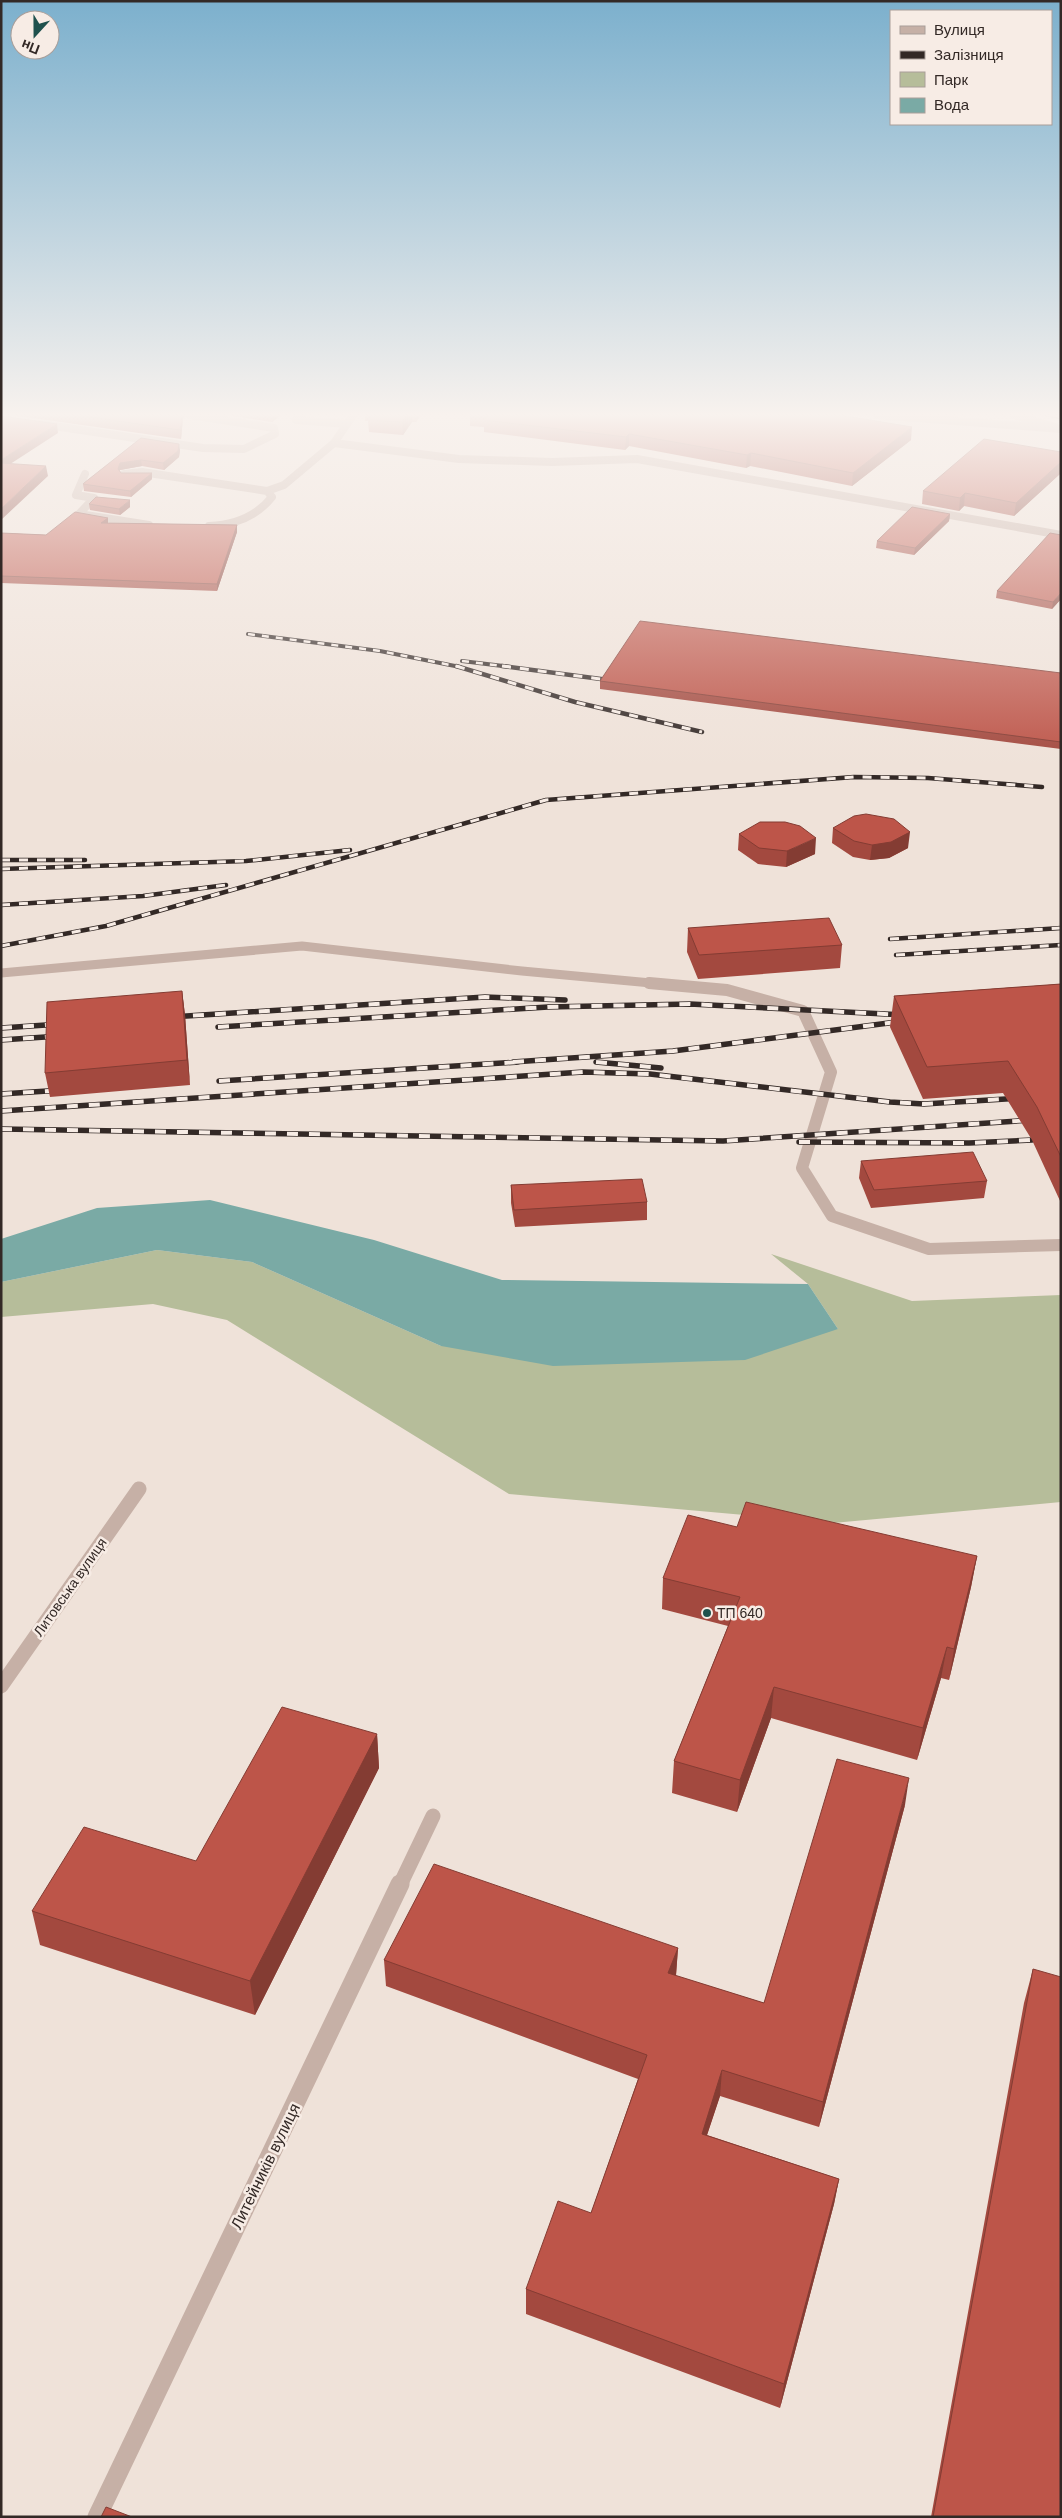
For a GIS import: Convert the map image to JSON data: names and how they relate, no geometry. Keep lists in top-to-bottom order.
{
  "streets": {
    "street": ["Литовська вулиця", "Литейників вулиця"]
  },
  "places": ["ТП 640"],
  "legend": [
    "Вулиця",
    "Залізниця",
    "Парк",
    "Вода"
  ],
  "north": "bottom"
}
